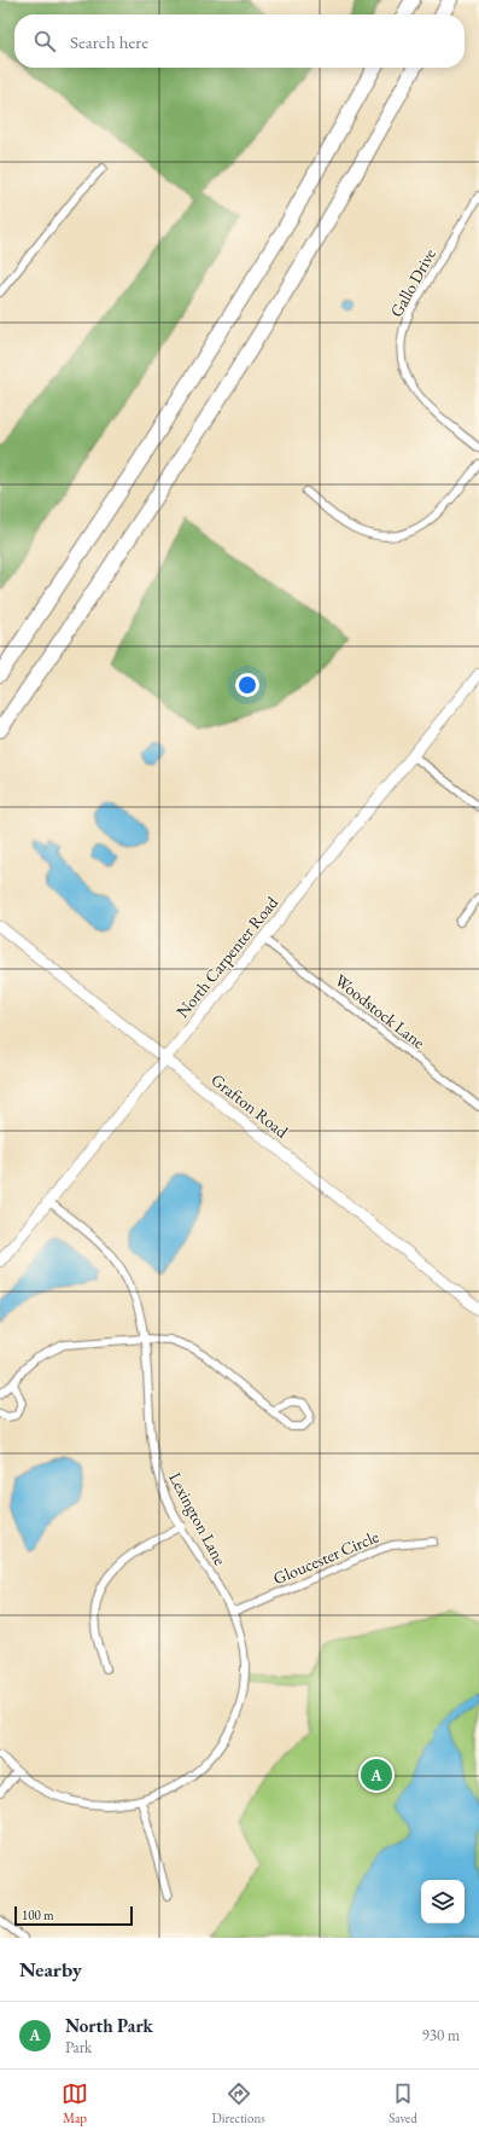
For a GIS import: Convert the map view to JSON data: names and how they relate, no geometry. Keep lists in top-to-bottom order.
{
  "streets": {
    "street": [
      "Gallo Drive",
      "North Carpenter Road",
      "Woodstock Lane",
      "Grafton Road",
      "Lexington Lane",
      "Gloucester Circle"
    ]
  },
  "crossings": [
    ["North Carpenter Road", "Woodstock Lane"],
    ["North Carpenter Road", "Grafton Road"],
    ["North Carpenter Road", "Lexington Lane"],
    ["Lexington Lane", "Gloucester Circle"]
  ],
  "scale_bar": "100 m",
  "page": {
    "search": "Search here",
    "pins": "A",
    "scale": "100 m",
    "heading": "Nearby",
    "list": [
      {
        "mark": "A",
        "name": "North Park",
        "note": "Park",
        "value": "930 m"
      }
    ],
    "nav": ["Map", "Directions", "Saved"]
  }
}
